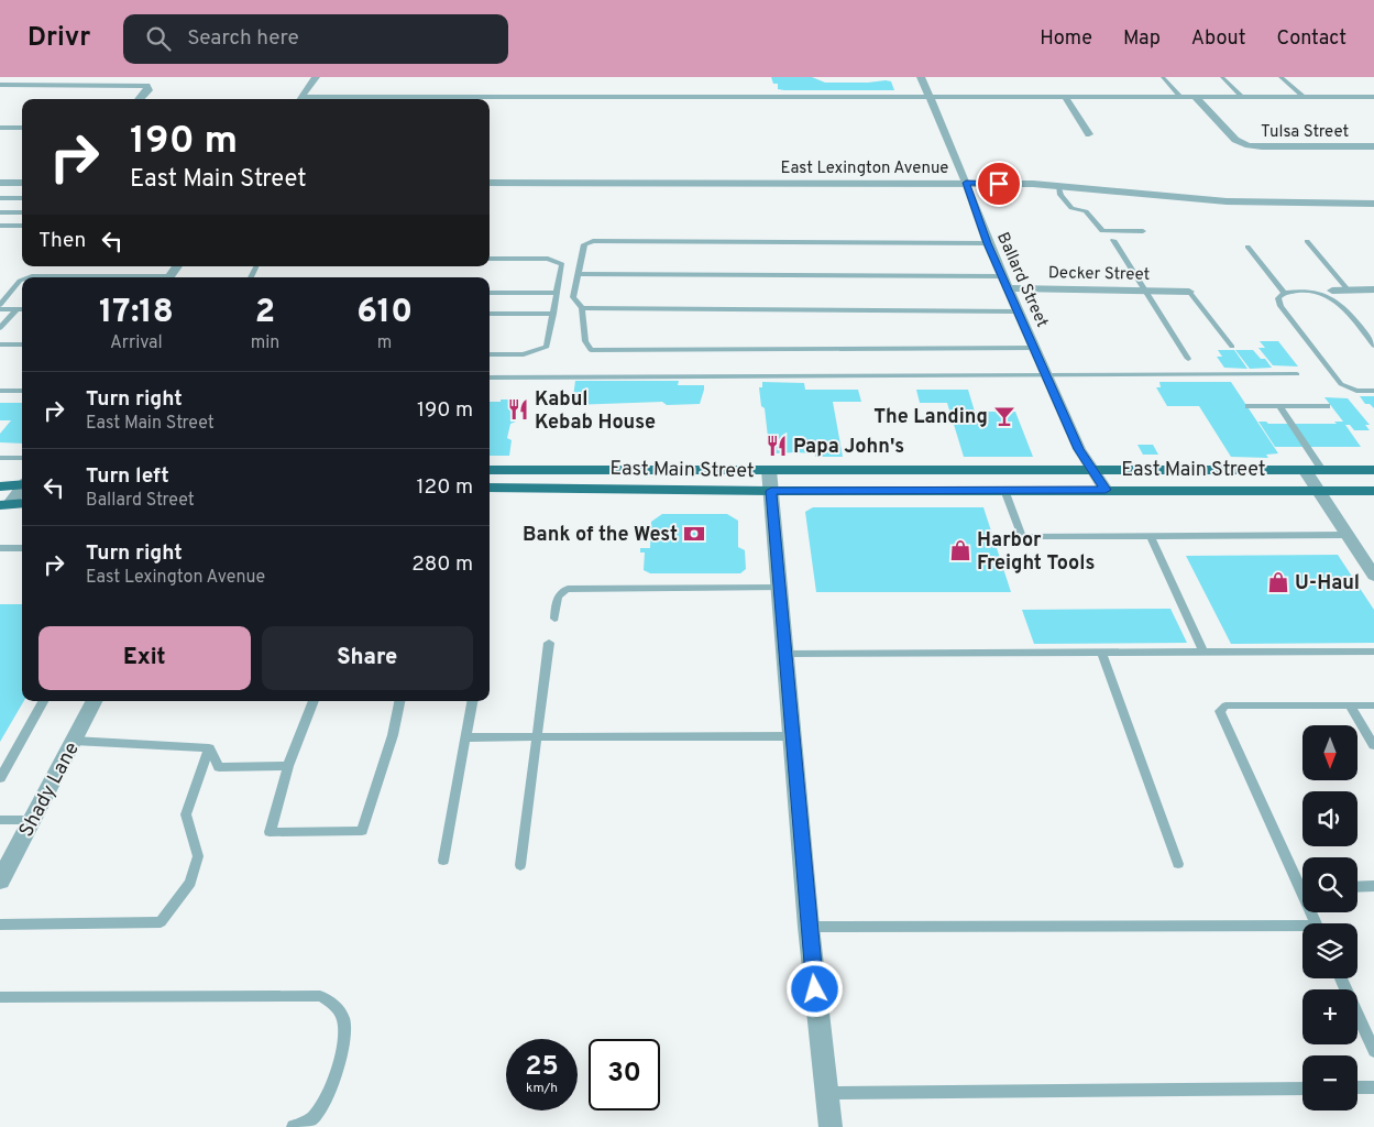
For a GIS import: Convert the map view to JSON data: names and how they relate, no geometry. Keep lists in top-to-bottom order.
{
  "streets": {
    "main road": ["East Main Street"],
    "street": [
      "Tulsa Street",
      "East Lexington Avenue",
      "Decker Street",
      "Ballard Street",
      "Shady Lane"
    ]
  },
  "crossings": [
    ["East Lexington Avenue", "Ballard Street"],
    ["Decker Street", "Ballard Street"],
    ["Ballard Street", "East Main Street"]
  ],
  "places": {
    "restaurant": ["Kabul Kebab House", "Papa John's"],
    "bar": ["The Landing"],
    "bank": ["Bank of the West"],
    "shop": ["Harbor Freight Tools", "U-Haul"]
  },
  "north": "bottom",
  "page": {
    "header": "Drivr",
    "search": "Search here",
    "nav": [
      "Home",
      "Map",
      "About",
      "Contact"
    ],
    "turn": ["190 m", "East Main Street"],
    "then": "Then",
    "eta": [
      "17:18",
      "Arrival",
      "2",
      "min",
      "610",
      "m"
    ],
    "list": [
      {
        "name": "Turn right",
        "note": "East Main Street",
        "value": "190 m"
      },
      {
        "name": "Turn left",
        "note": "Ballard Street",
        "value": "120 m"
      },
      {
        "name": "Turn right",
        "note": "East Lexington Avenue",
        "value": "280 m"
      }
    ],
    "buttons": ["Exit", "Share"],
    "map_buttons": ["+", "−"],
    "speed": "25 km/h",
    "limit": "30"
  }
}
